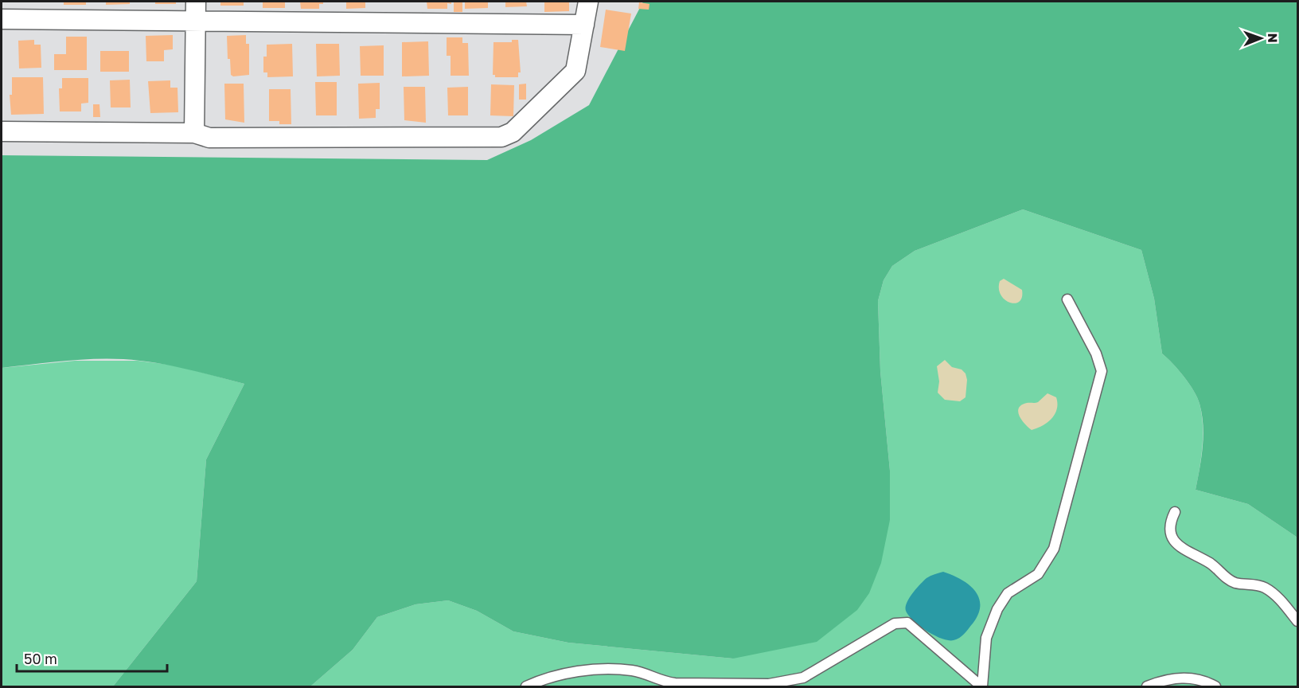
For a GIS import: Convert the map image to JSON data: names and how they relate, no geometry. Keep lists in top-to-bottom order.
{
  "scale_bar": "50 m",
  "north": "right"
}
